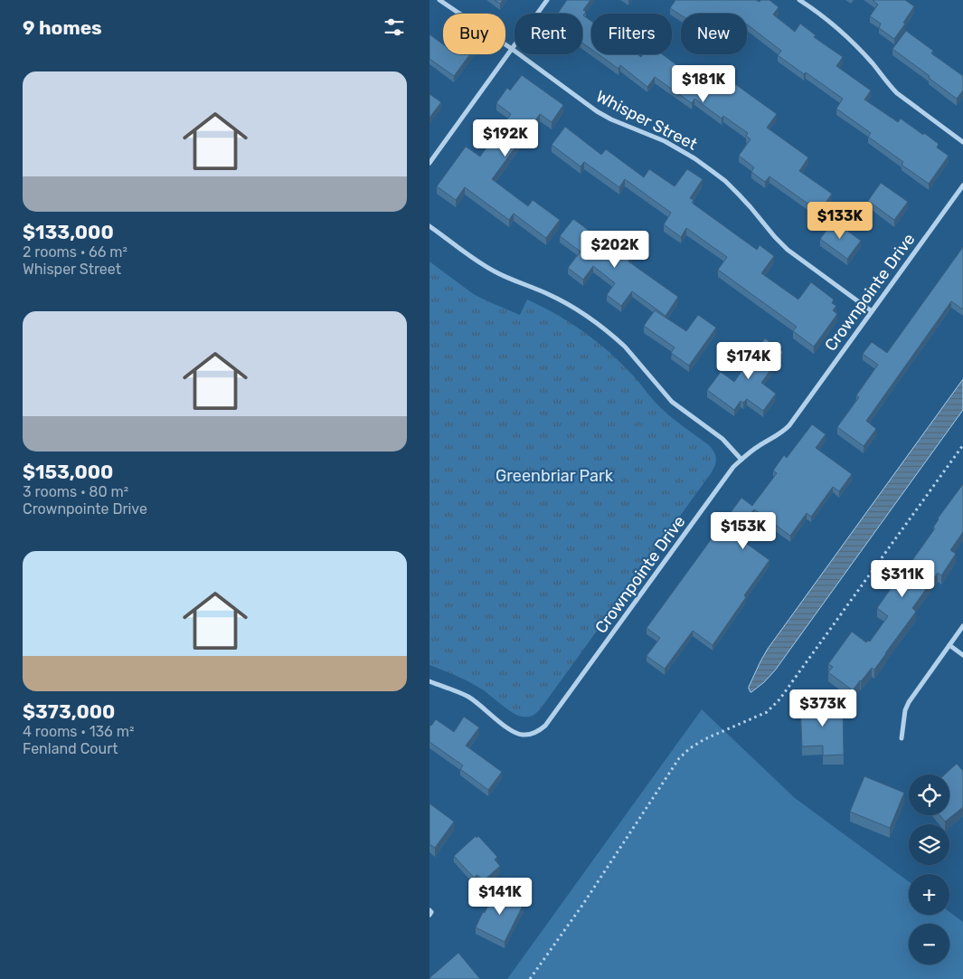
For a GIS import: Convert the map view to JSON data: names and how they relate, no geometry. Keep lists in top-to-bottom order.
{
  "streets": {
    "street": ["Whisper Street", "Crownpointe Drive"]
  },
  "crossings": [
    ["Whisper Street", "Crownpointe Drive"]
  ],
  "parks": ["Greenbriar Park"],
  "page": {
    "heading": "9 homes",
    "chip": [
      "Buy",
      "Rent",
      "Filters",
      "New"
    ],
    "list": [
      {
        "name": "$133,000",
        "note": "2 rooms · 66 m² · Whisper Street"
      },
      {
        "name": "$153,000",
        "note": "3 rooms · 80 m² · Crownpointe Drive"
      },
      {
        "name": "$373,000",
        "note": "4 rooms · 136 m² · Fenland Court"
      }
    ],
    "price": [
      "$181K",
      "$192K",
      "$133K",
      "$202K",
      "$174K",
      "$153K",
      "$311K",
      "$373K",
      "$141K"
    ],
    "map_buttons": ["+", "−"]
  }
}
